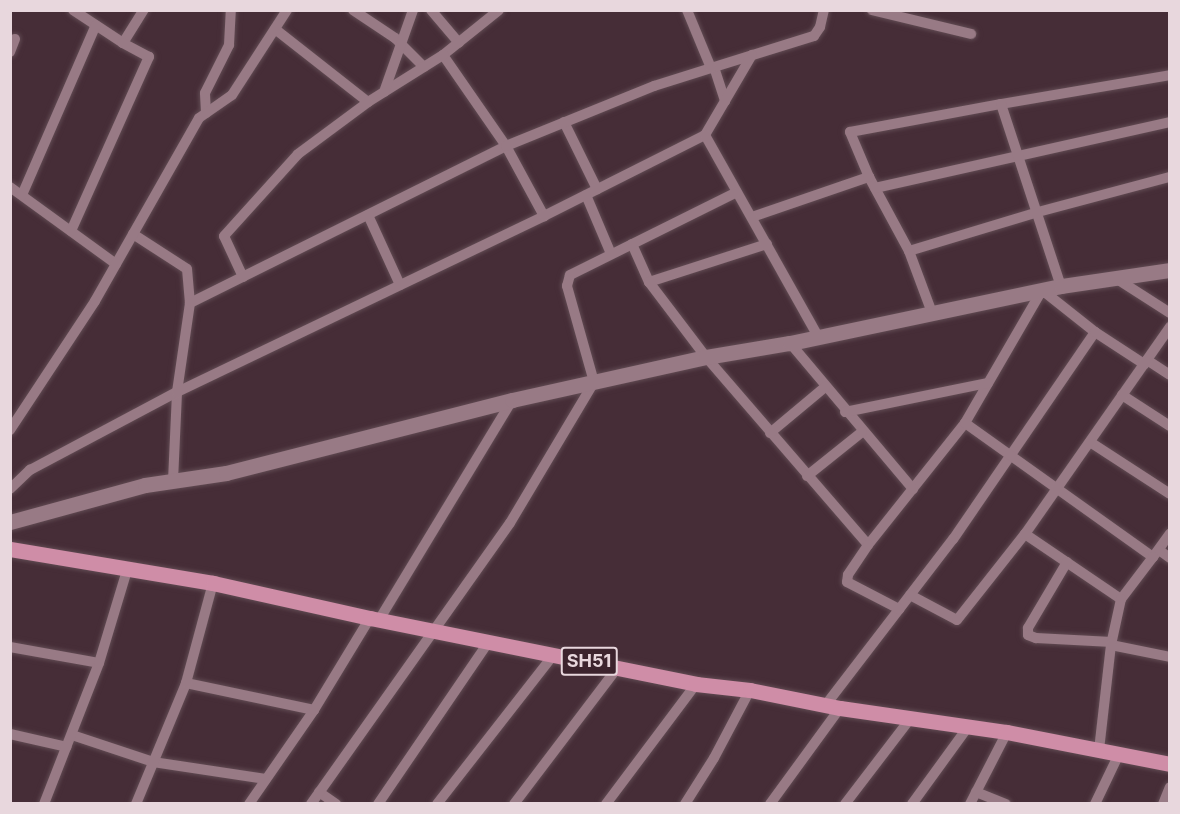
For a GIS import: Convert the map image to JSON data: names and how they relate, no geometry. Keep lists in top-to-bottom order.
{
  "streets": {
    "main road": ["SH51"]
  }
}
